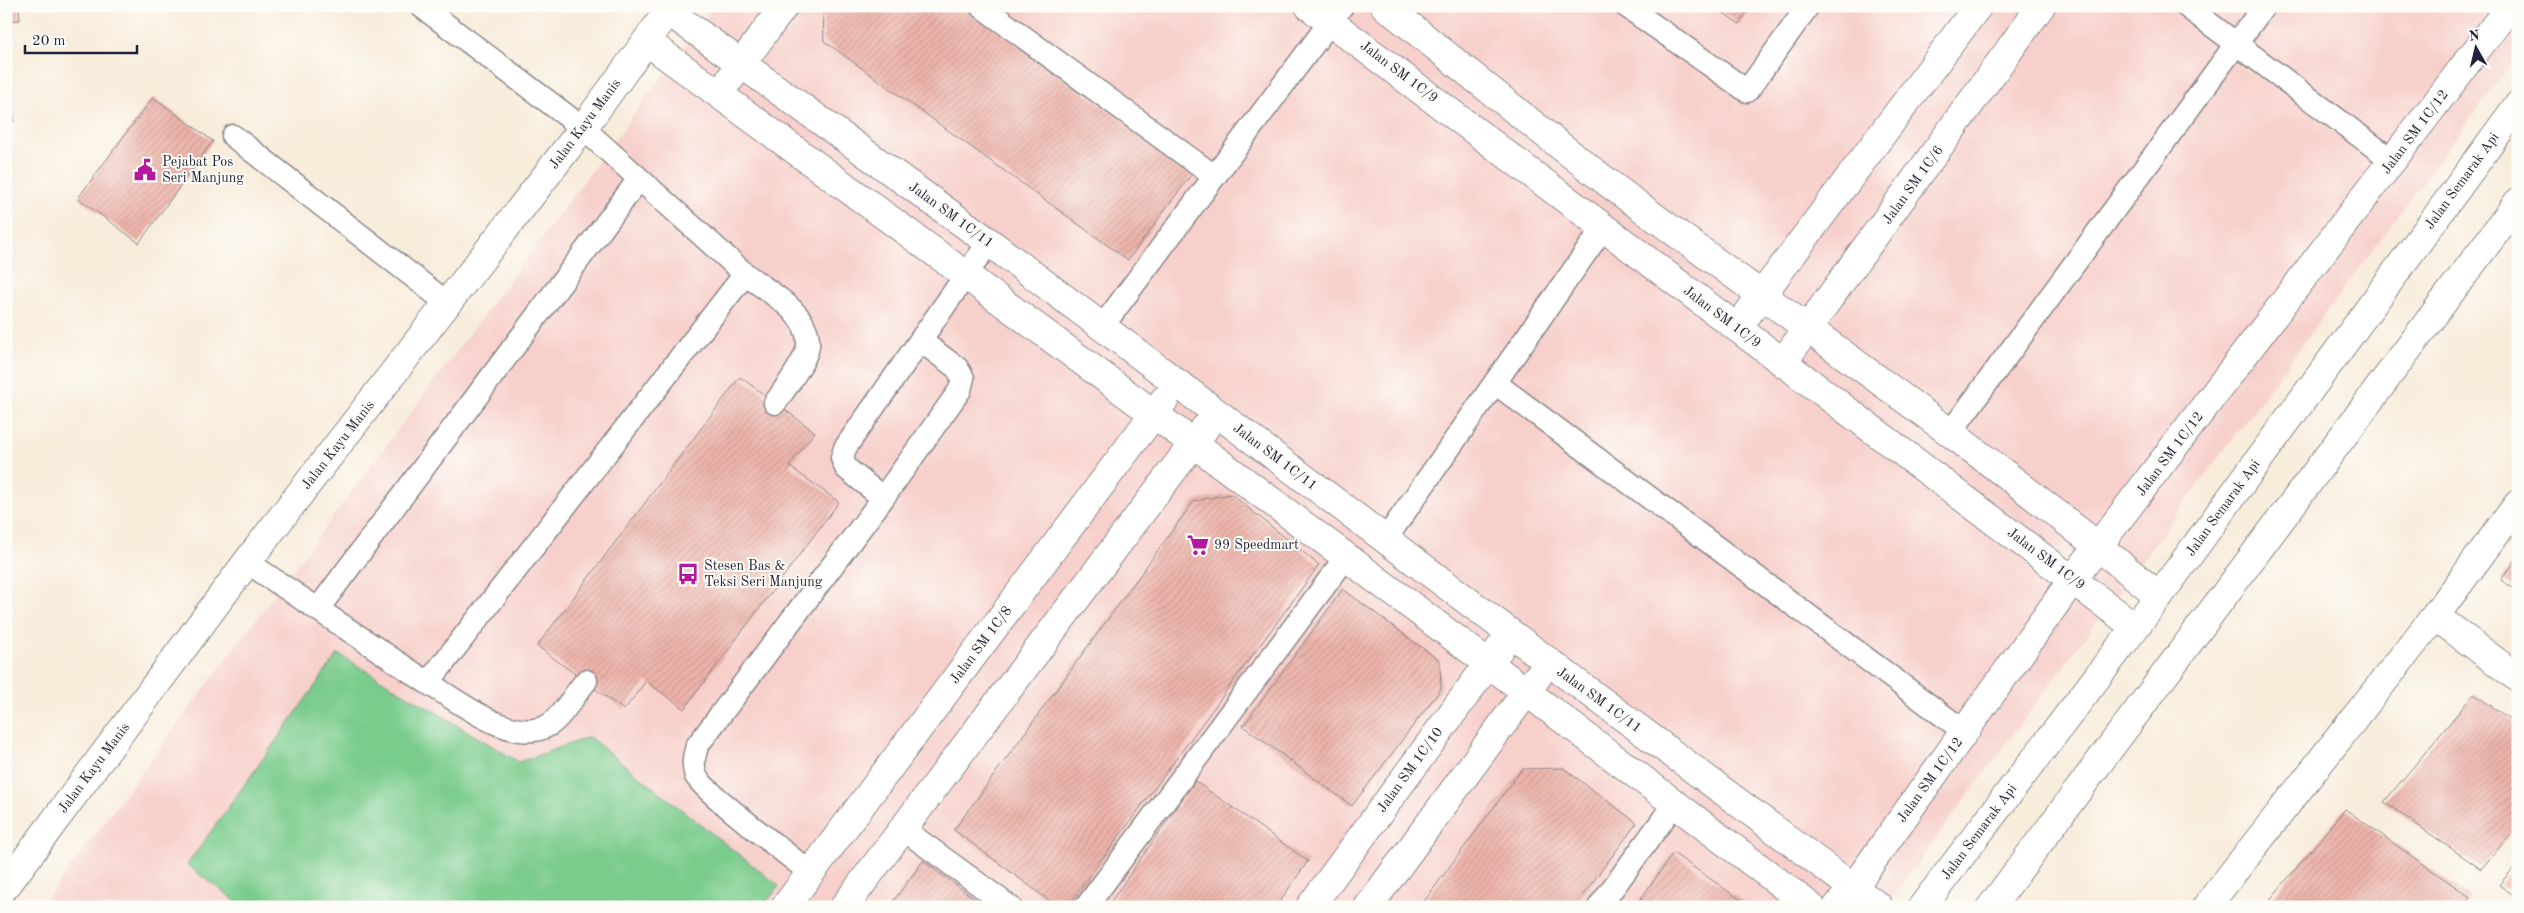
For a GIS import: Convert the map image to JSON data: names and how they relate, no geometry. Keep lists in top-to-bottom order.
{
  "streets": {
    "street": [
      "Jalan SM 1C/9",
      "Jalan Kayu Manis",
      "Jalan SM 1C/12",
      "Jalan Semarak Api",
      "Jalan SM 1C/6",
      "Jalan SM 1C/11",
      "Jalan SM 1C/8",
      "Jalan SM 1C/10"
    ]
  },
  "crossings": [
    ["Jalan SM 1C/9", "Jalan SM 1C/12"],
    ["Jalan SM 1C/9", "Jalan Semarak Api"],
    ["Jalan SM 1C/9", "Jalan SM 1C/6"],
    ["Jalan Kayu Manis", "Jalan SM 1C/11"],
    ["Jalan SM 1C/12", "Jalan SM 1C/11"],
    ["Jalan SM 1C/11", "Jalan SM 1C/8"],
    ["Jalan SM 1C/11", "Jalan SM 1C/10"]
  ],
  "places": {
    "public building": ["Pejabat Pos Seri Manjung"],
    "supermarket": ["99 Speedmart"],
    "bus stop": ["Stesen Bas & Teksi Seri Manjung"]
  },
  "scale_bar": "20 m",
  "north": "top"
}
